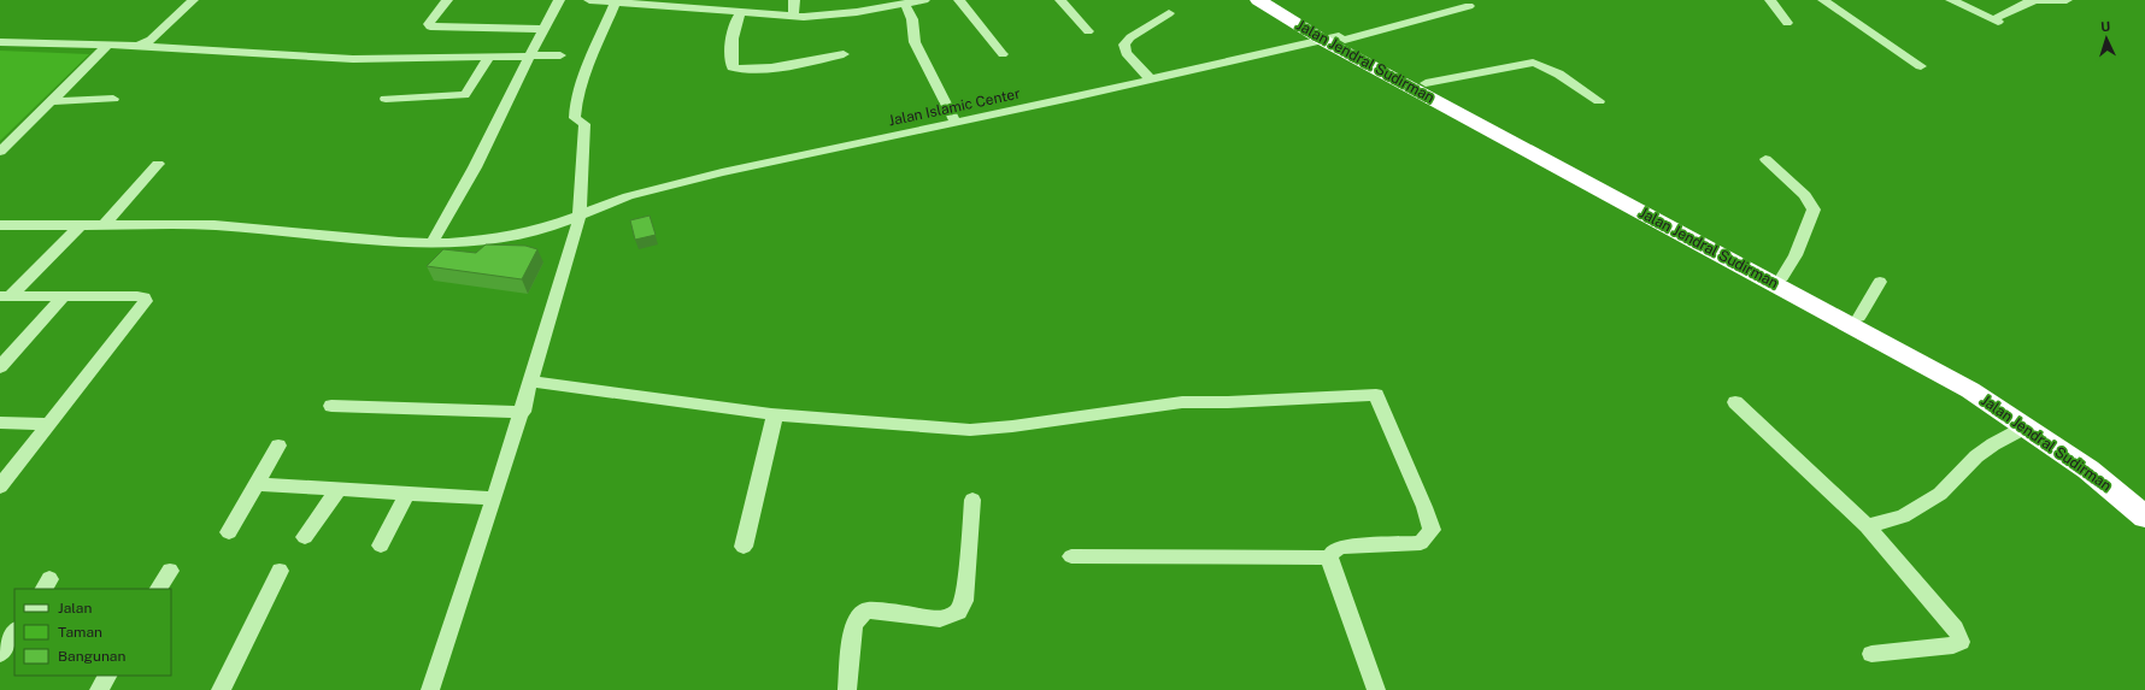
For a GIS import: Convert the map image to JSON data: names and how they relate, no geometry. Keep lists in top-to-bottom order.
{
  "streets": {
    "highway": ["Jalan Jendral Sudirman"],
    "street": ["Jalan Islamic Center"]
  },
  "crossings": [
    ["Jalan Jendral Sudirman", "Jalan Islamic Center"]
  ],
  "legend": ["Jalan", "Taman", "Bangunan"],
  "north": "top"
}
